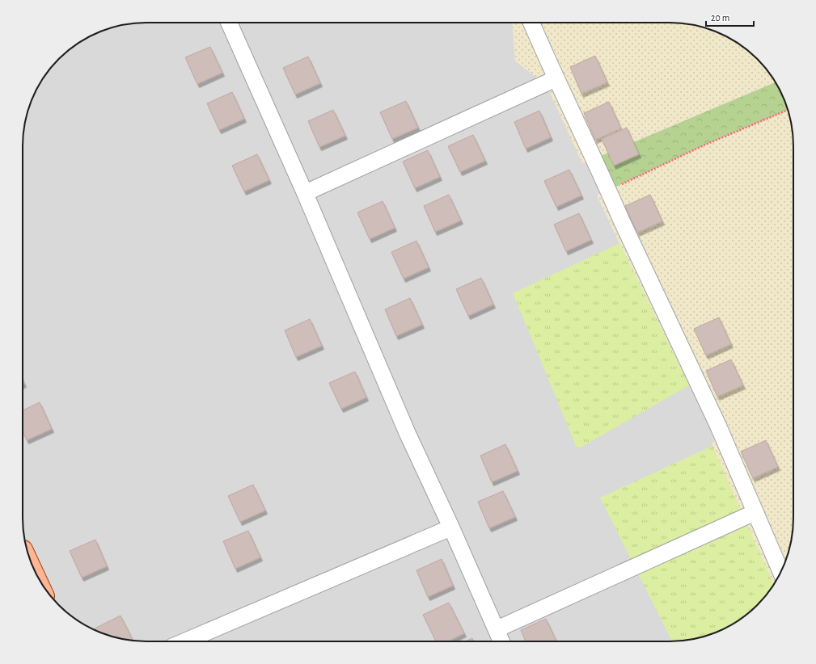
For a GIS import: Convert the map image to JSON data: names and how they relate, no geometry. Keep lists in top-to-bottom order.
{
  "scale_bar": "20 m"
}
